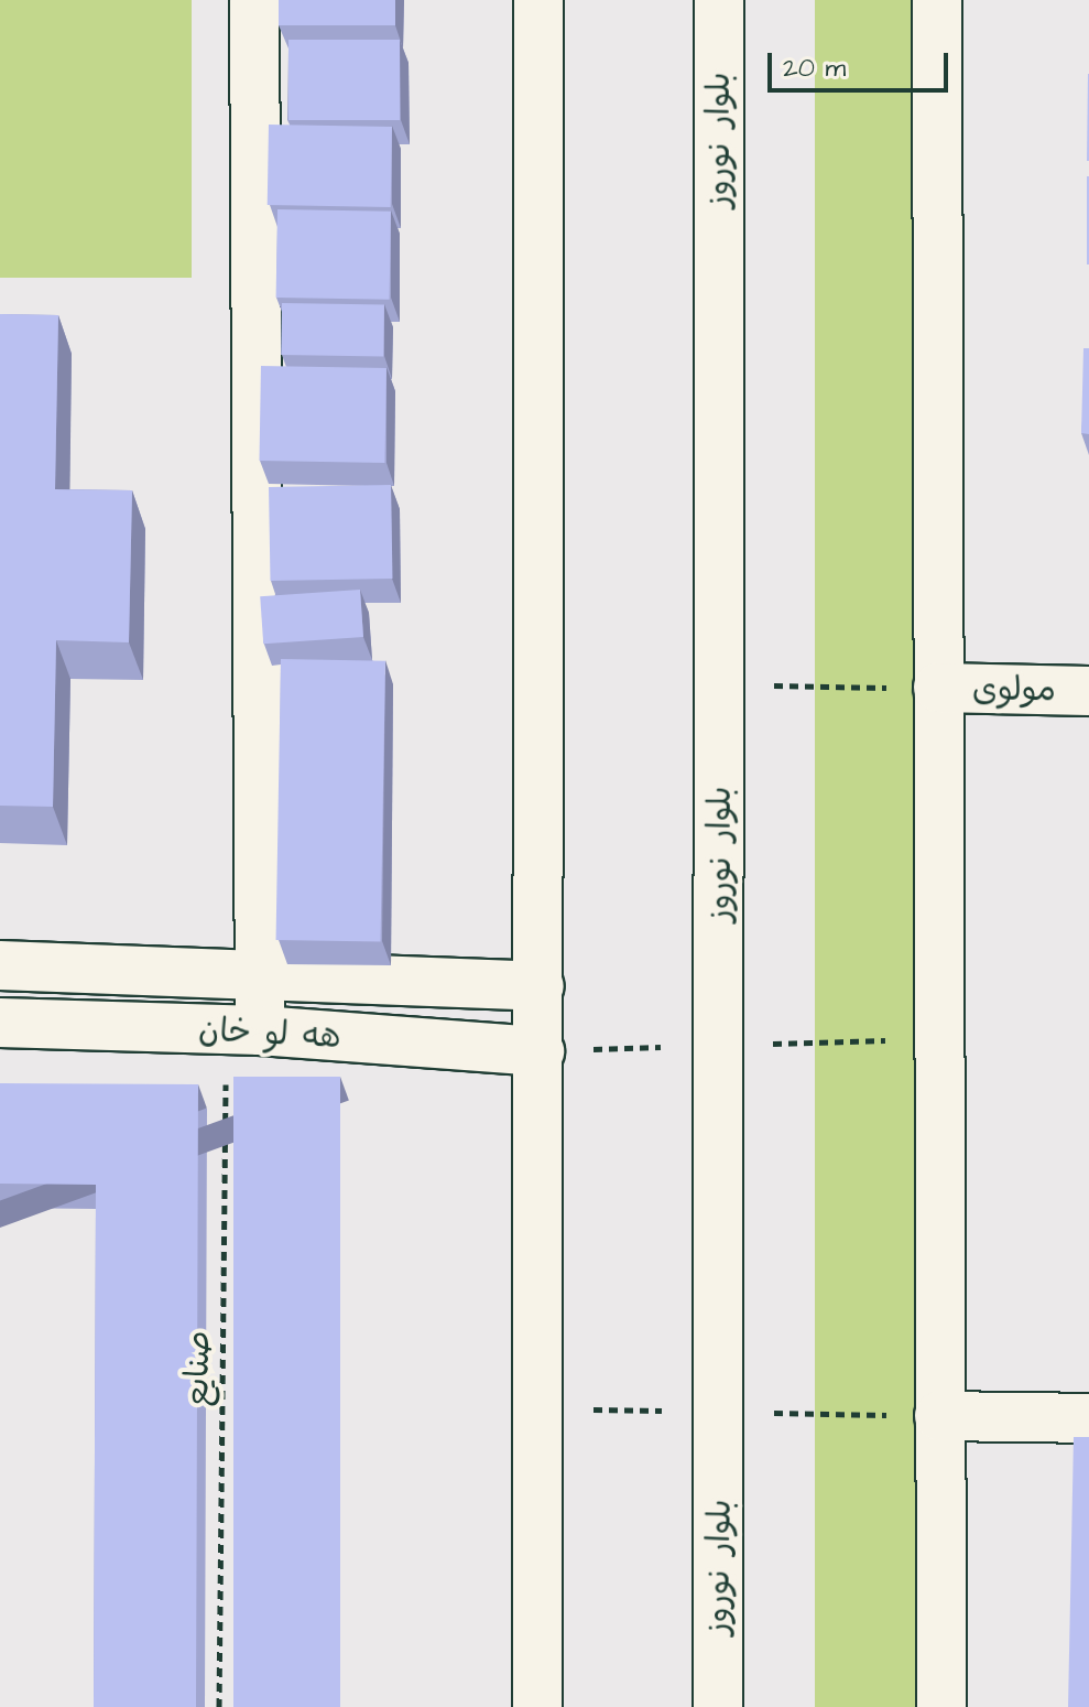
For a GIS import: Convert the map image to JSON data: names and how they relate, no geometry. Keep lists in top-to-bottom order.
{
  "streets": {
    "street": ["بلوار نوروز", "مولوی", "هه لو خان"],
    "path": ["صنایع"]
  },
  "crossings": [
    ["هه لو خان", "صنایع"]
  ],
  "scale_bar": "20 m"
}
